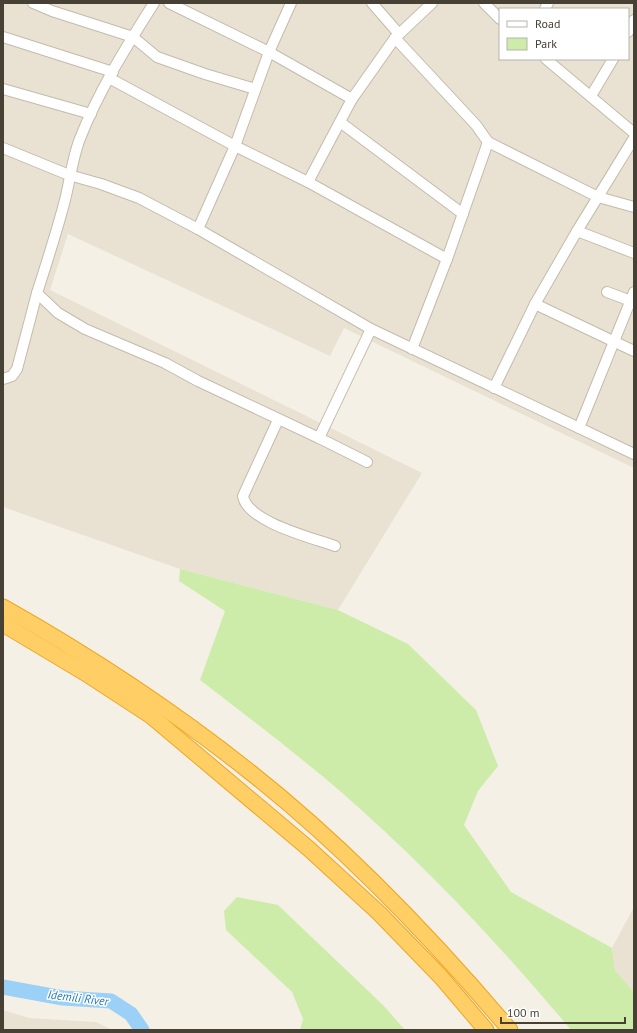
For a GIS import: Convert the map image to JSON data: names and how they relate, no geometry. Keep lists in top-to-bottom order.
{
  "water": ["Idemili River"],
  "legend": ["Road", "Park"],
  "scale_bar": "100 m"
}
